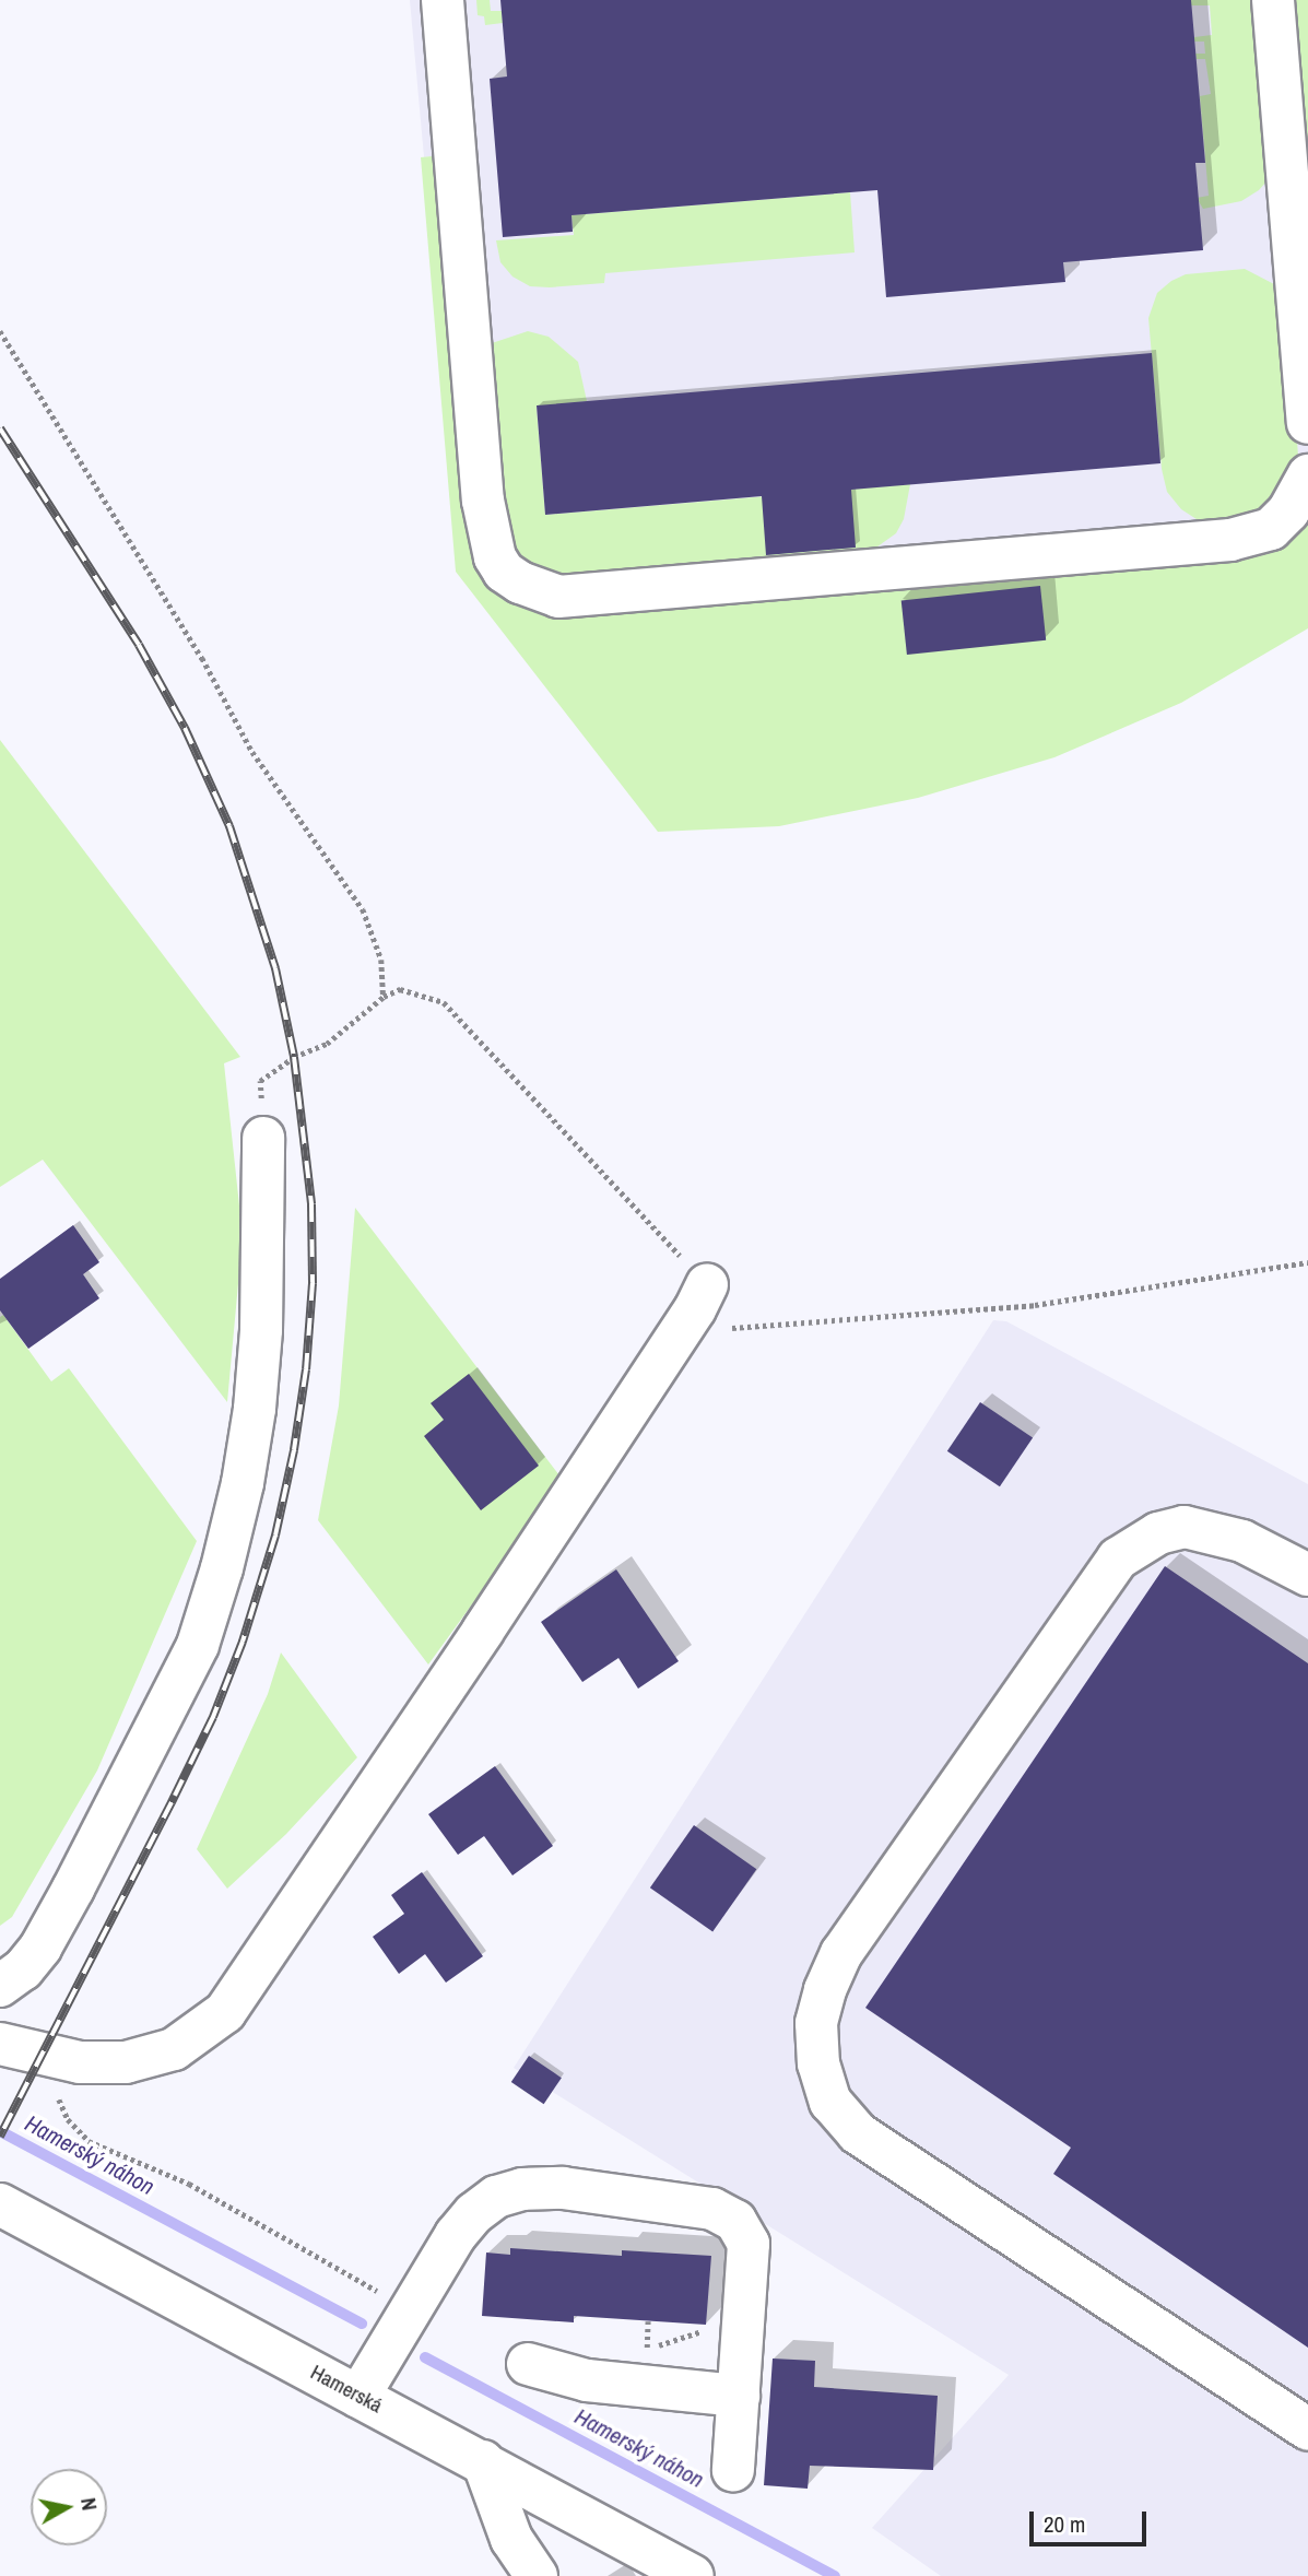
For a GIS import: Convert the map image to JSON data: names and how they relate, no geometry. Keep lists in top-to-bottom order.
{
  "streets": {
    "street": ["Hamerská"]
  },
  "water": ["Hamerský náhon"],
  "scale_bar": "20 m",
  "north": "right"
}
